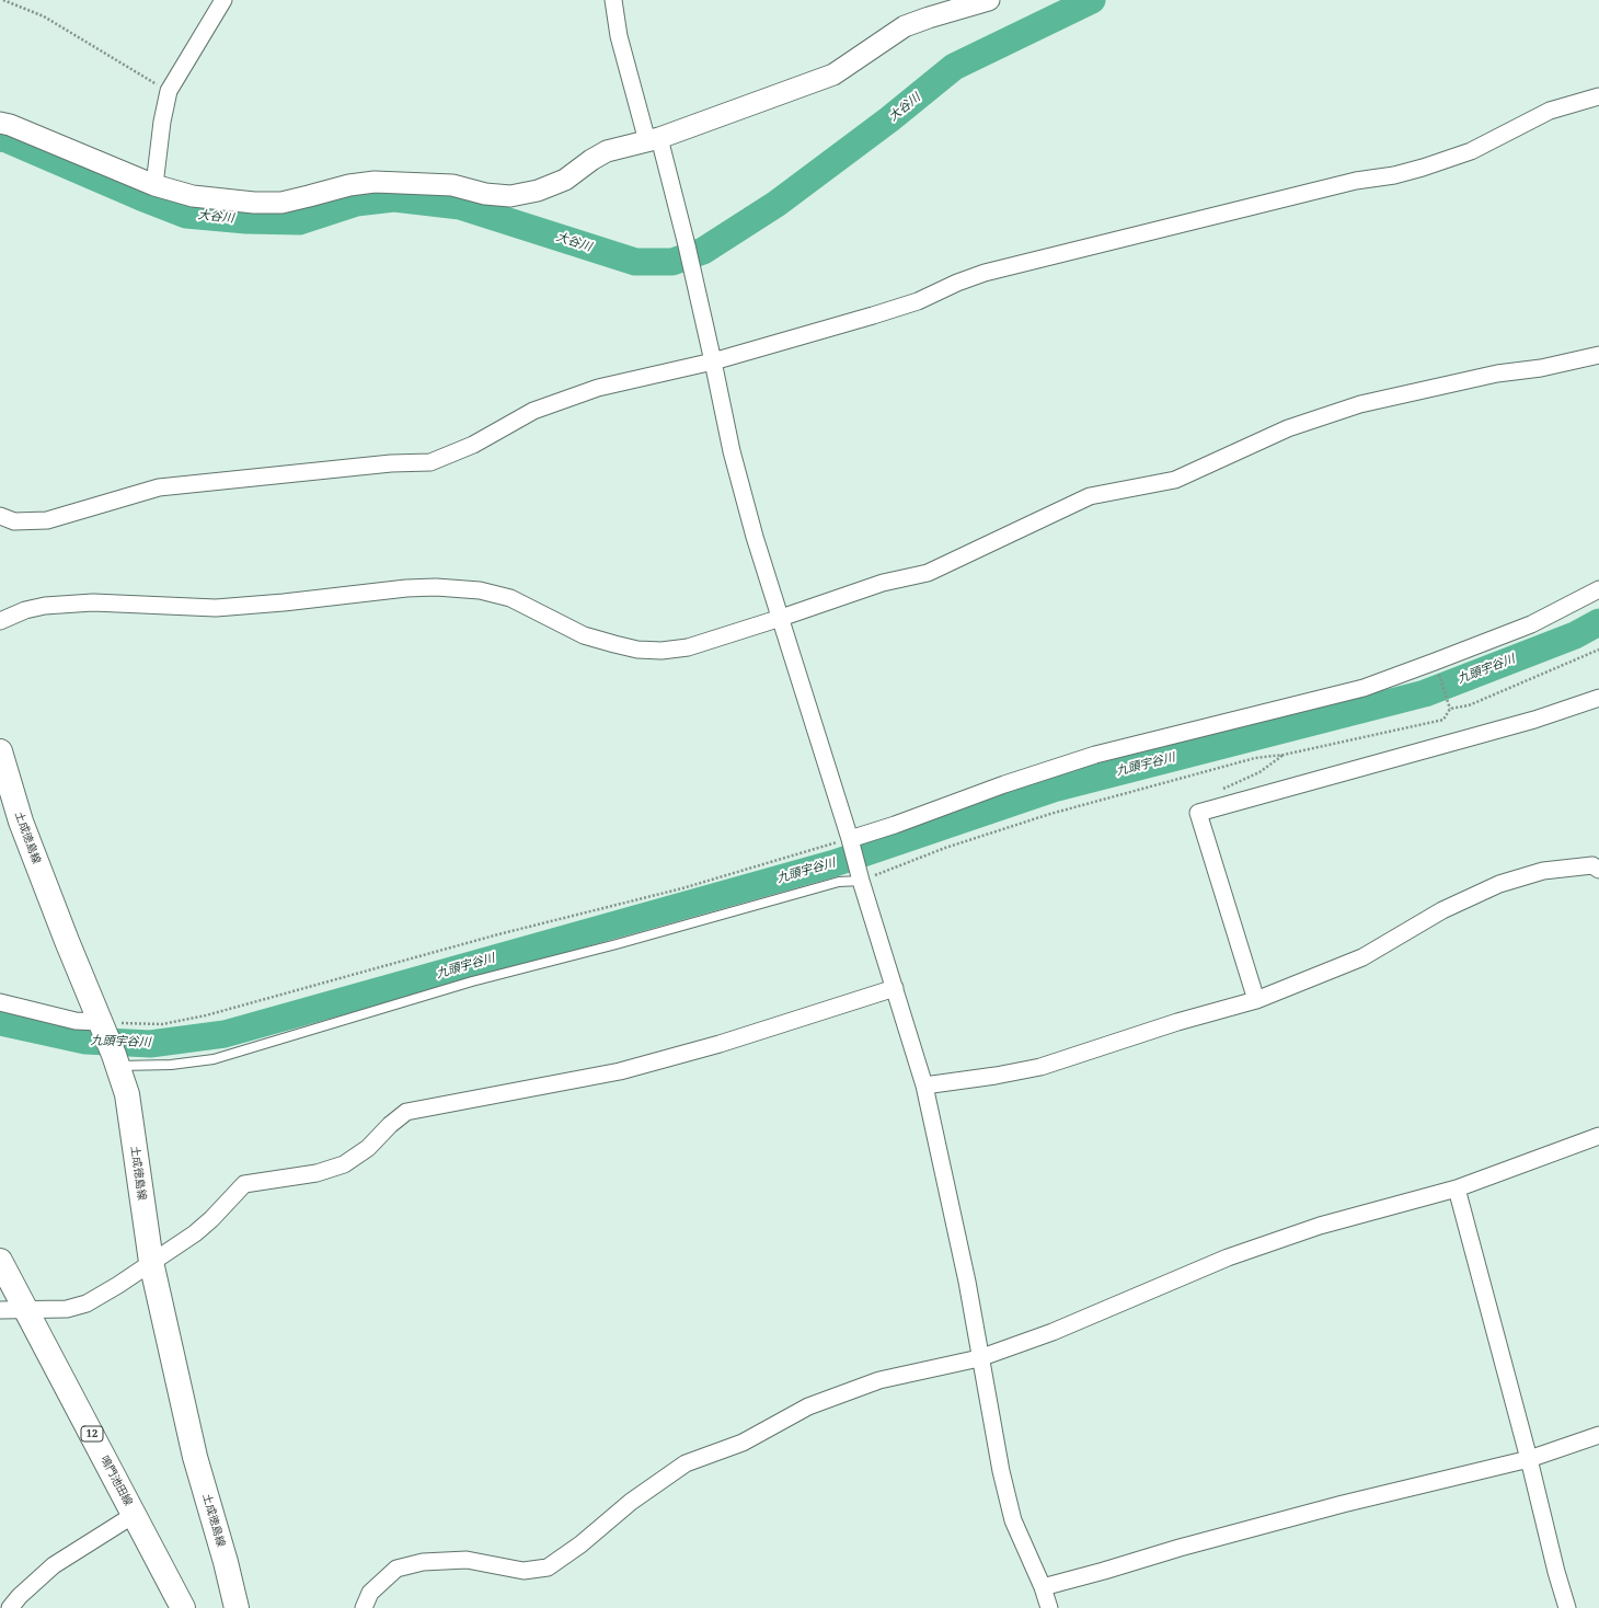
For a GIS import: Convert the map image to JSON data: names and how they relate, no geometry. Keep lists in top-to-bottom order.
{
  "streets": {
    "main road": ["土成徳島線", "12", "鳴門池田線"]
  },
  "water": ["大谷川", "九頭宇谷川"]
}
